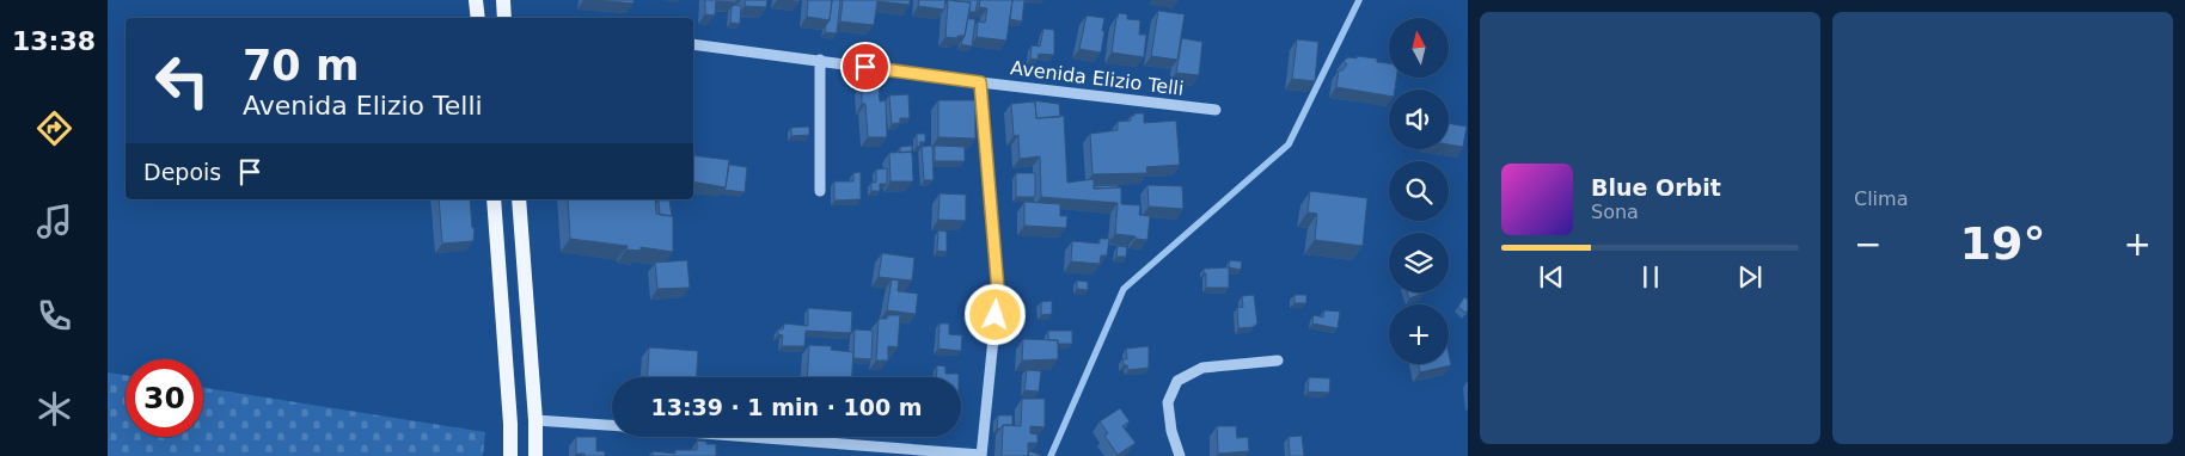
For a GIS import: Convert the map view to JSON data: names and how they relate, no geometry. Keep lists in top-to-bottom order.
{
  "streets": {
    "street": ["Avenida Elizio Telli"]
  },
  "north": "top",
  "page": {
    "tabs": "13:38",
    "tile": "Clima",
    "map_buttons": "+",
    "turn": ["70 m", "Avenida Elizio Telli"],
    "then": "Depois",
    "song": ["Blue Orbit", "Sona"],
    "heat": ["−", "19°", "+"],
    "limit": "30",
    "trip": "13:39 · 1 min · 100 m"
  }
}
